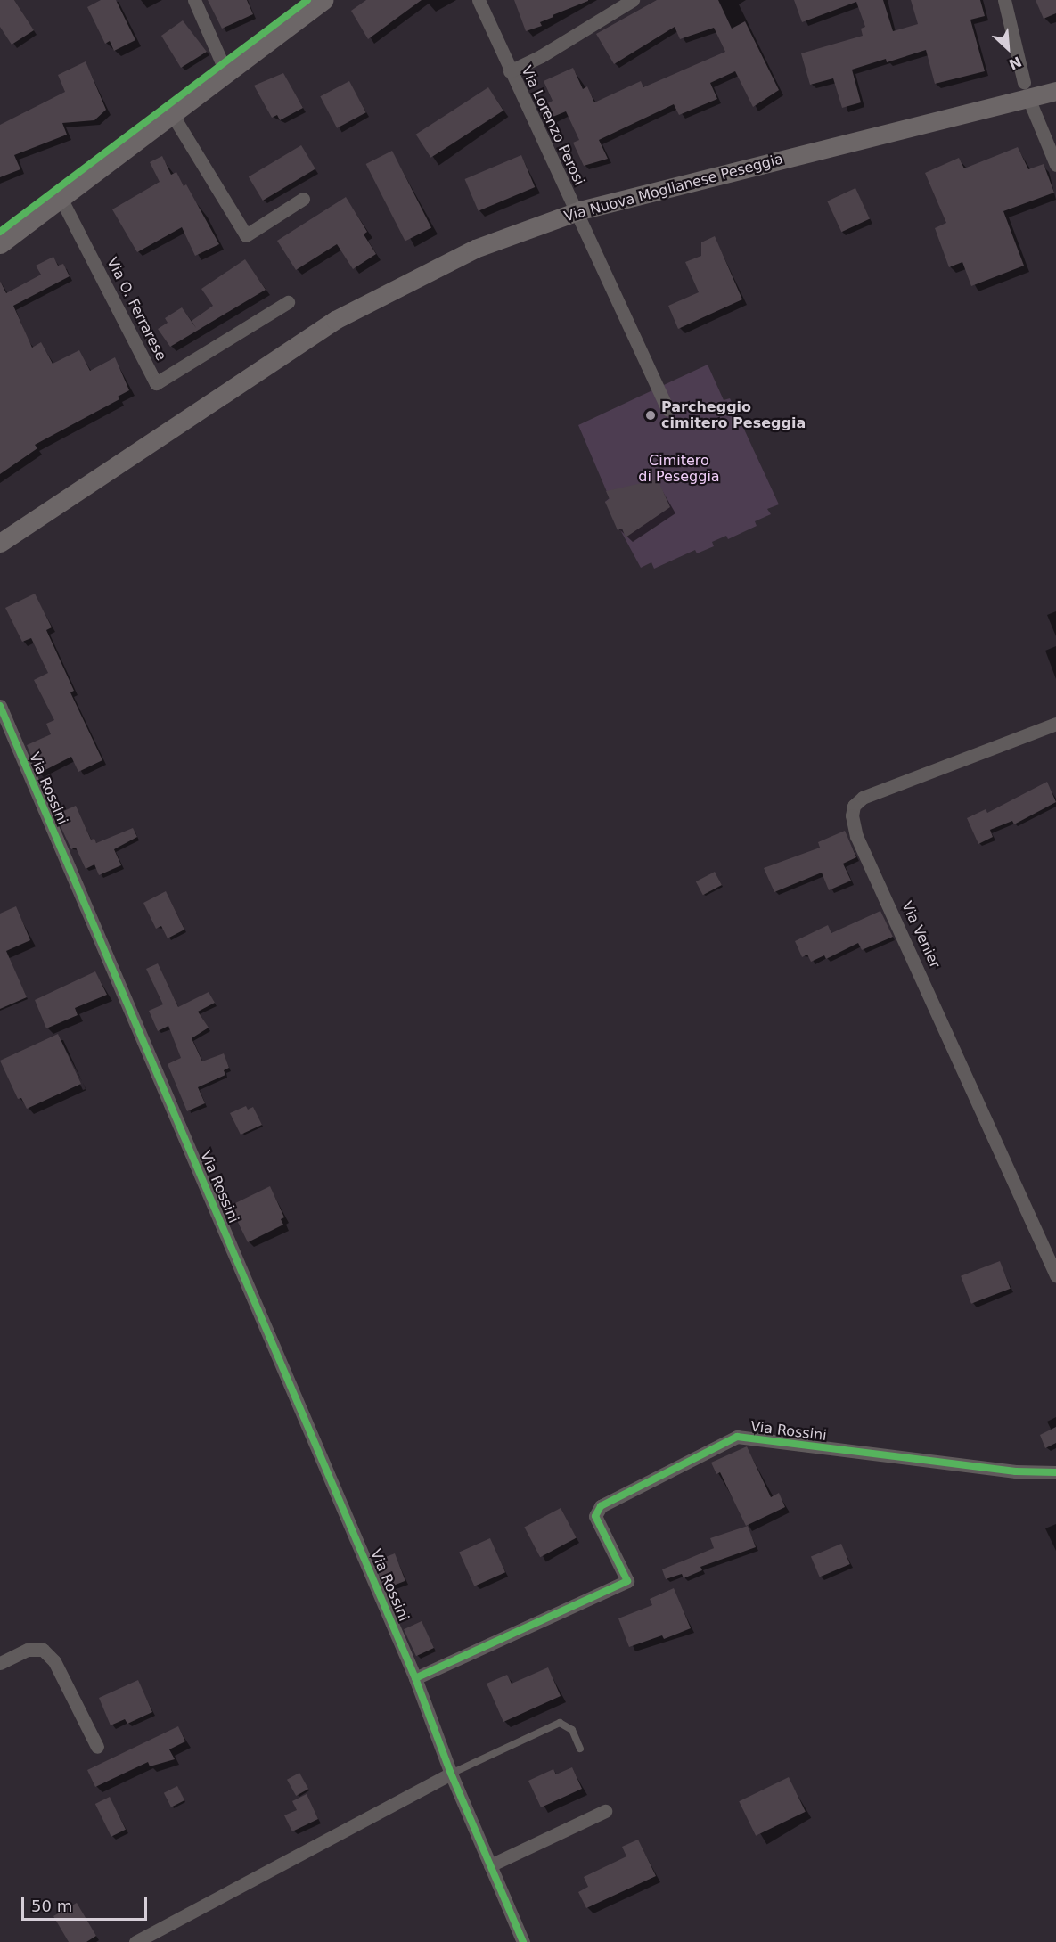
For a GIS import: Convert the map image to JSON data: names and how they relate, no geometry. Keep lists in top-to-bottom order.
{
  "streets": {
    "main road": ["Via Nuova Moglianese Peseggia"],
    "street": [
      "Via Lorenzo Perosi",
      "Via O. Ferrarese",
      "Via Rossini",
      "Via Venier"
    ]
  },
  "crossings": [
    ["Via Lorenzo Perosi", "Via Nuova Moglianese Peseggia"]
  ],
  "parks": ["Cimitero di Peseggia"],
  "places": ["Parcheggio cimitero Peseggia"],
  "scale_bar": "50 m",
  "north": "bottom right"
}
